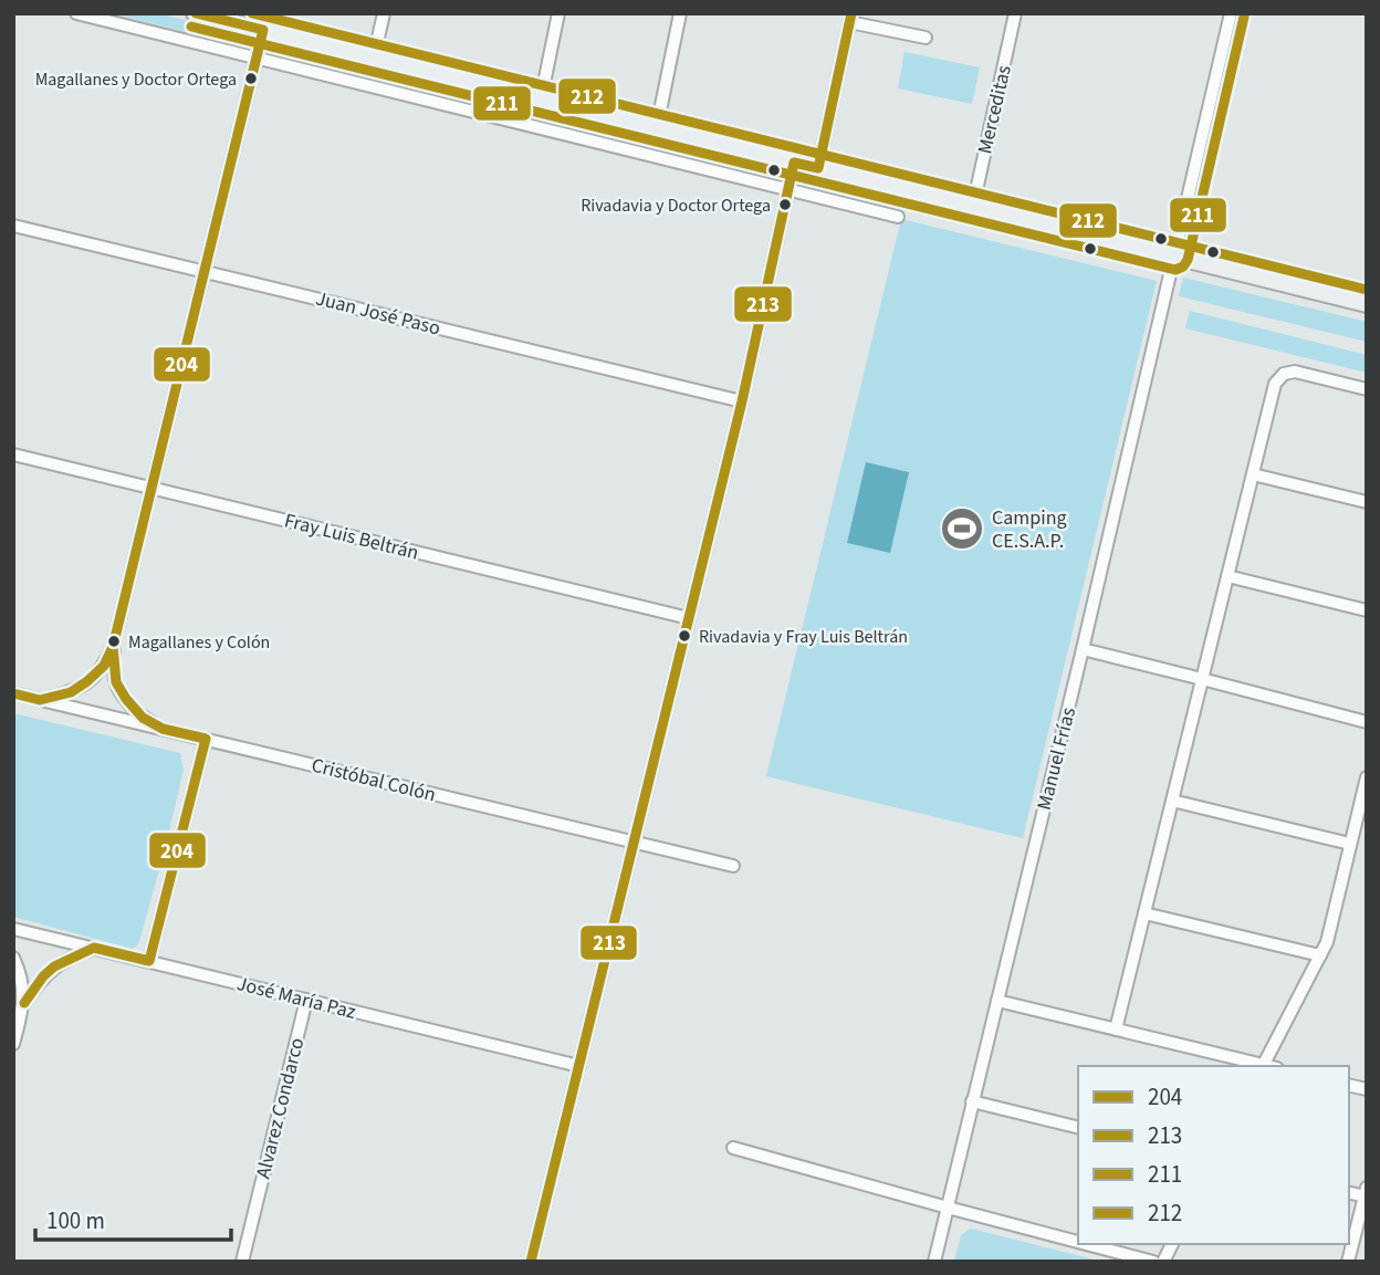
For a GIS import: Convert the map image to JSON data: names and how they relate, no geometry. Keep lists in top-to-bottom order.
{
  "streets": {
    "street": [
      "Merceditas",
      "Juan José Paso",
      "Fray Luis Beltrán",
      "Manuel Frías",
      "Cristóbal Colón",
      "José María Paz",
      "Alvarez Condarco"
    ]
  },
  "crossings": [
    ["José María Paz", "Alvarez Condarco"]
  ],
  "places": {
    "other": [
      "Magallanes y Doctor Ortega",
      "Rivadavia y Doctor Ortega",
      "Rivadavia y Fray Luis Beltrán",
      "Magallanes y Colón"
    ],
    "sports": ["Camping CE.S.A.P."]
  },
  "lines": [
    "transit line 204",
    "transit line 213",
    "transit line 212",
    "transit line 211"
  ],
  "legend": [
    "204",
    "213",
    "211",
    "212"
  ],
  "scale_bar": "100 m"
}
